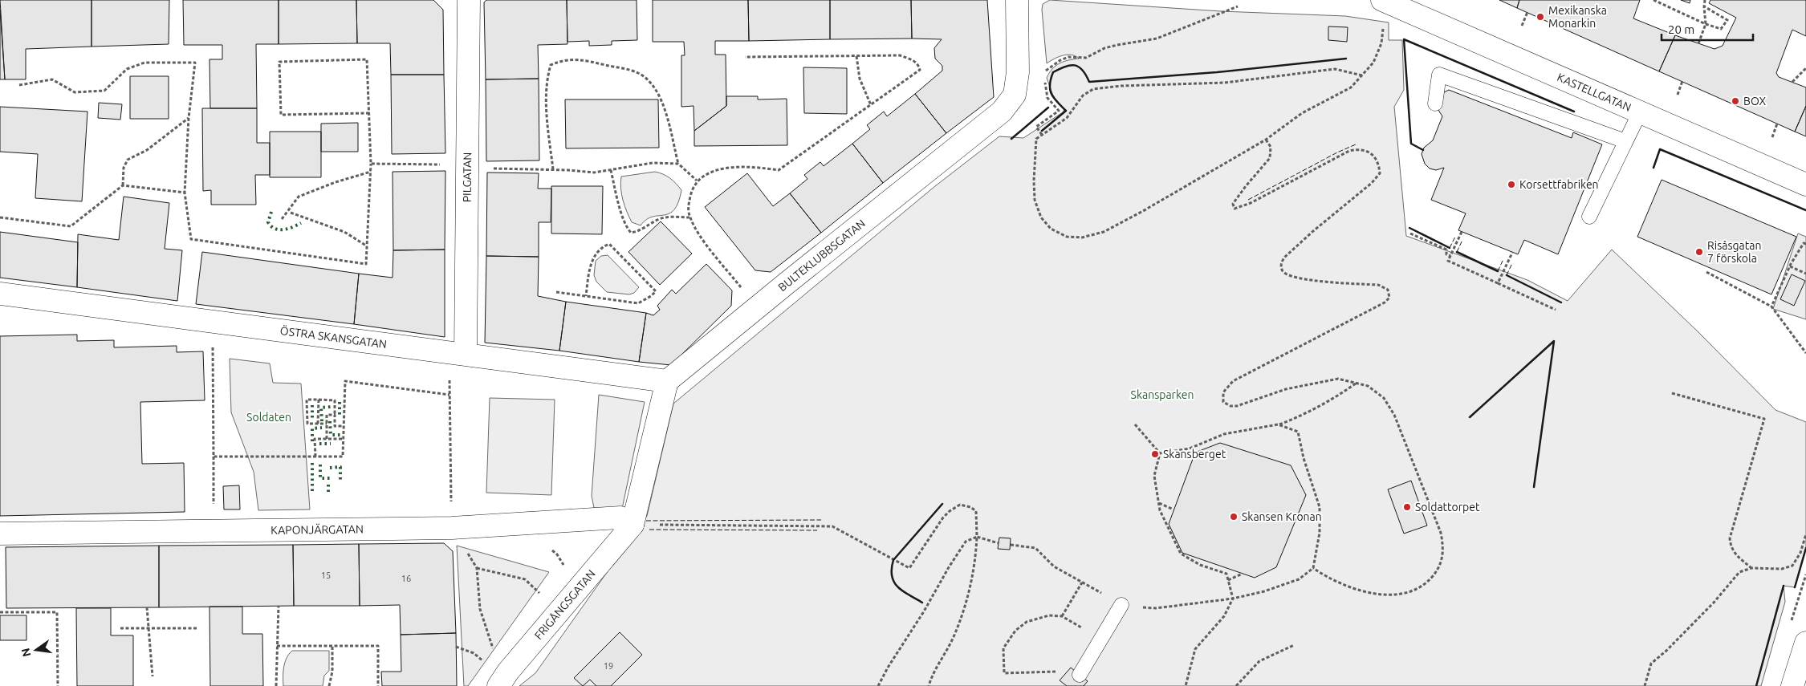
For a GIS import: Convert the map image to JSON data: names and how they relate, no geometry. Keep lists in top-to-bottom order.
{
  "streets": {
    "street": [
      "KASTELLGATAN",
      "PILGATAN",
      "BULTEKLUBBSGATAN",
      "ÖSTRA SKANSGATAN",
      "KAPONJÄRGATAN",
      "FRIGÅNGSGATAN"
    ]
  },
  "crossings": [
    ["PILGATAN", "ÖSTRA SKANSGATAN"],
    ["BULTEKLUBBSGATAN", "ÖSTRA SKANSGATAN"],
    ["KAPONJÄRGATAN", "FRIGÅNGSGATAN"]
  ],
  "parks": ["Skansparken", "Soldaten"],
  "places": [
    "Mexikanska Monarkin",
    "BOX",
    "Korsettfabriken",
    "Risåsgatan 7 förskola",
    "Skansberget",
    "Soldattorpet",
    "Skansen Kronan"
  ],
  "house_numbers": ["15", "16", "19"],
  "scale_bar": "20 m",
  "north": "left"
}
